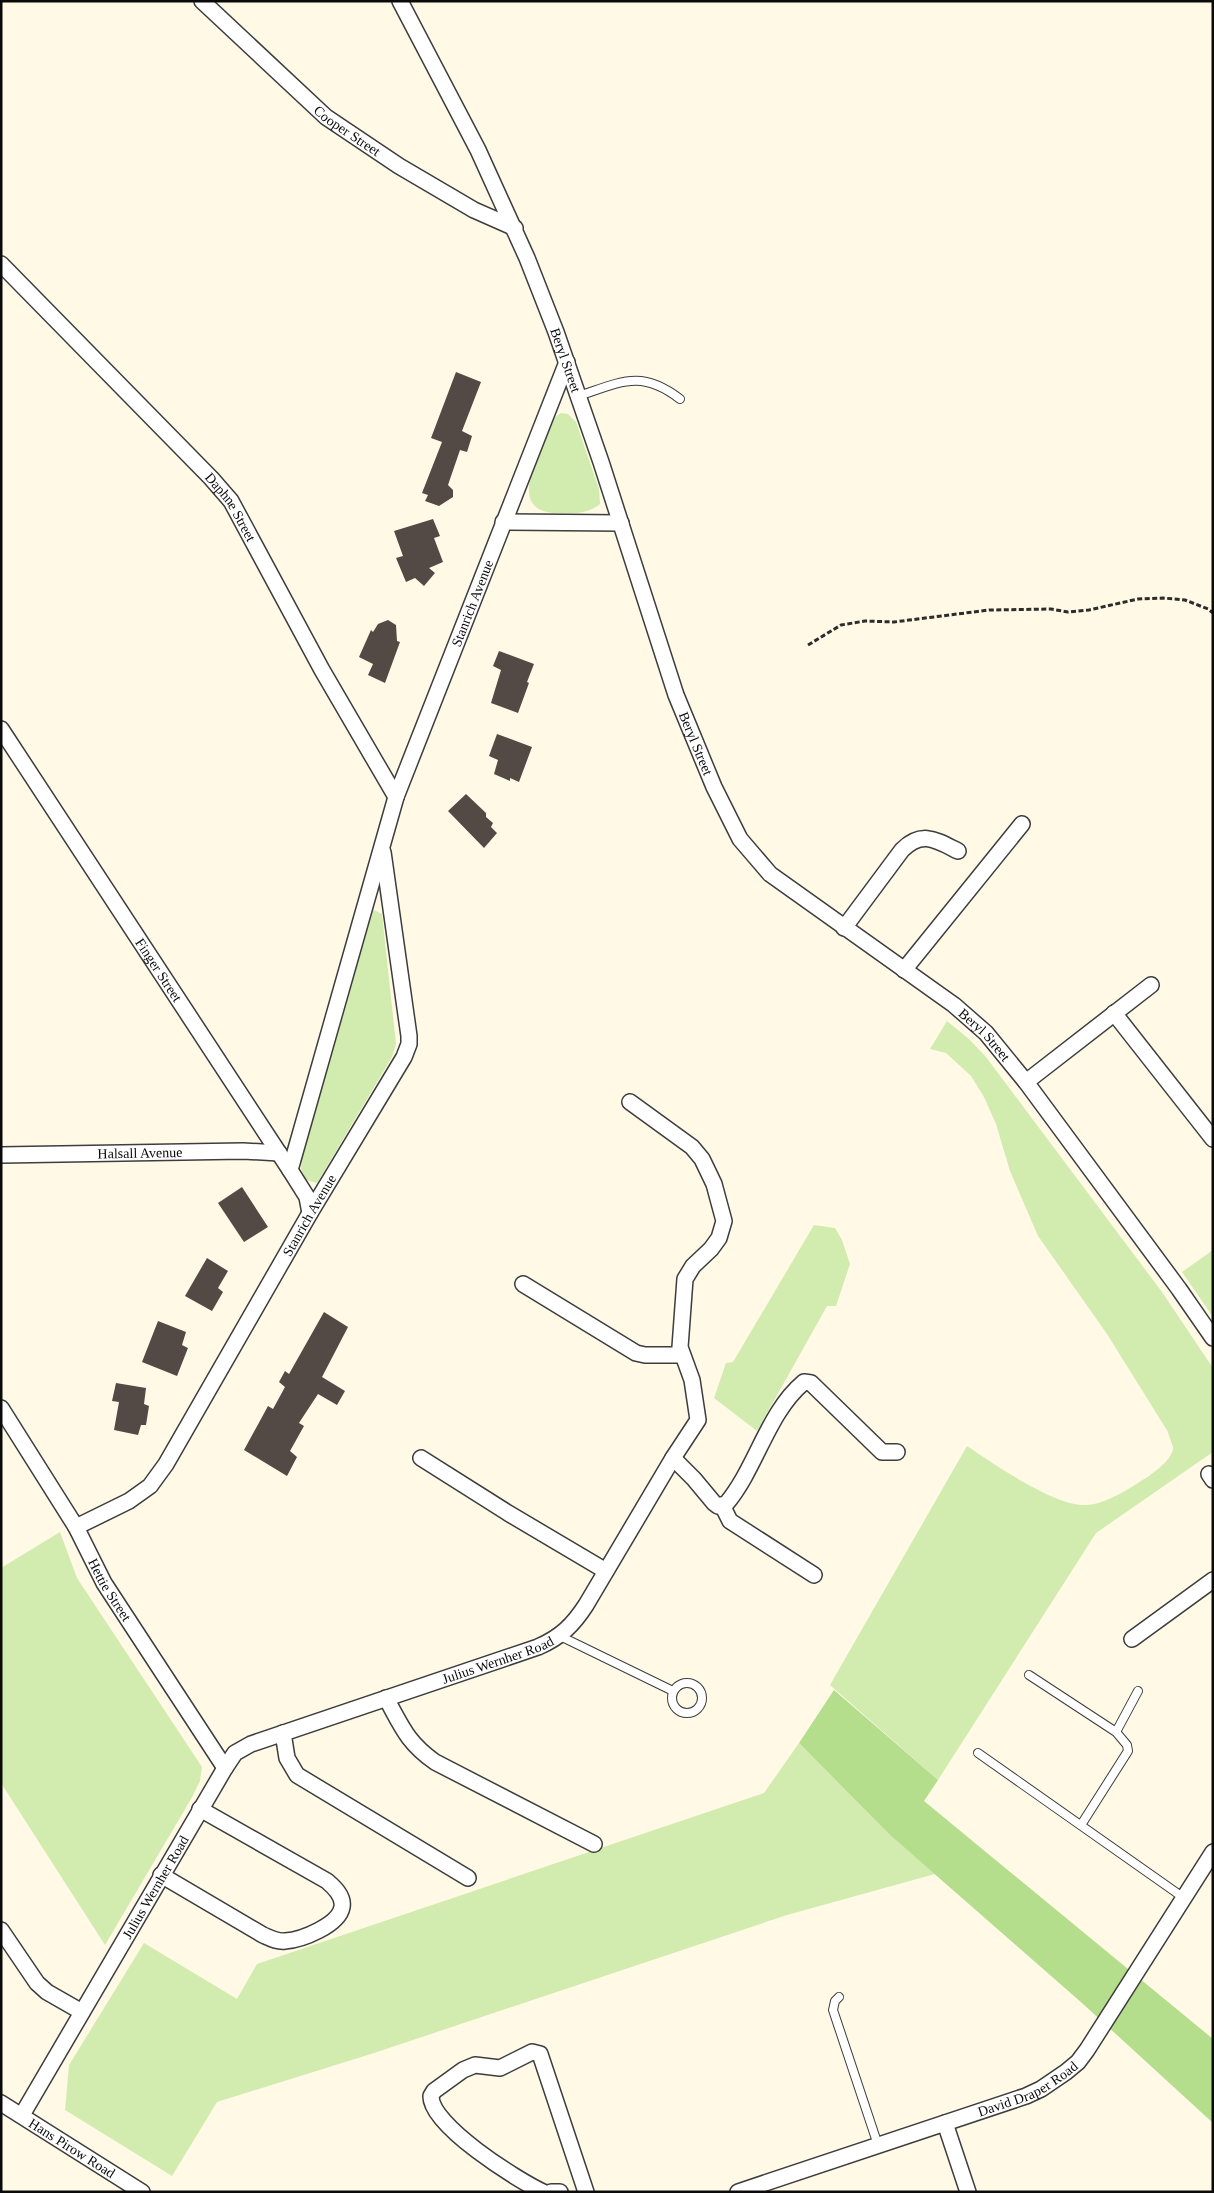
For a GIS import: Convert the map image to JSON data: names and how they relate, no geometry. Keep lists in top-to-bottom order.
{
  "streets": {
    "street": [
      "Cooper Street",
      "Beryl Street",
      "Daphne Street",
      "Stanrich Avenue",
      "Finger Street",
      "Halsall Avenue",
      "Hettie Street",
      "Julius Wernher Road",
      "David Draper Road",
      "Hans Pirow Road"
    ]
  },
  "crossings": [
    ["Cooper Street", "Beryl Street"],
    ["Beryl Street", "Stanrich Avenue"],
    ["Daphne Street", "Stanrich Avenue"],
    ["Stanrich Avenue", "Finger Street"],
    ["Stanrich Avenue", "Hettie Street"],
    ["Finger Street", "Halsall Avenue"],
    ["Hettie Street", "Julius Wernher Road"],
    ["Julius Wernher Road", "Hans Pirow Road"]
  ]
}
